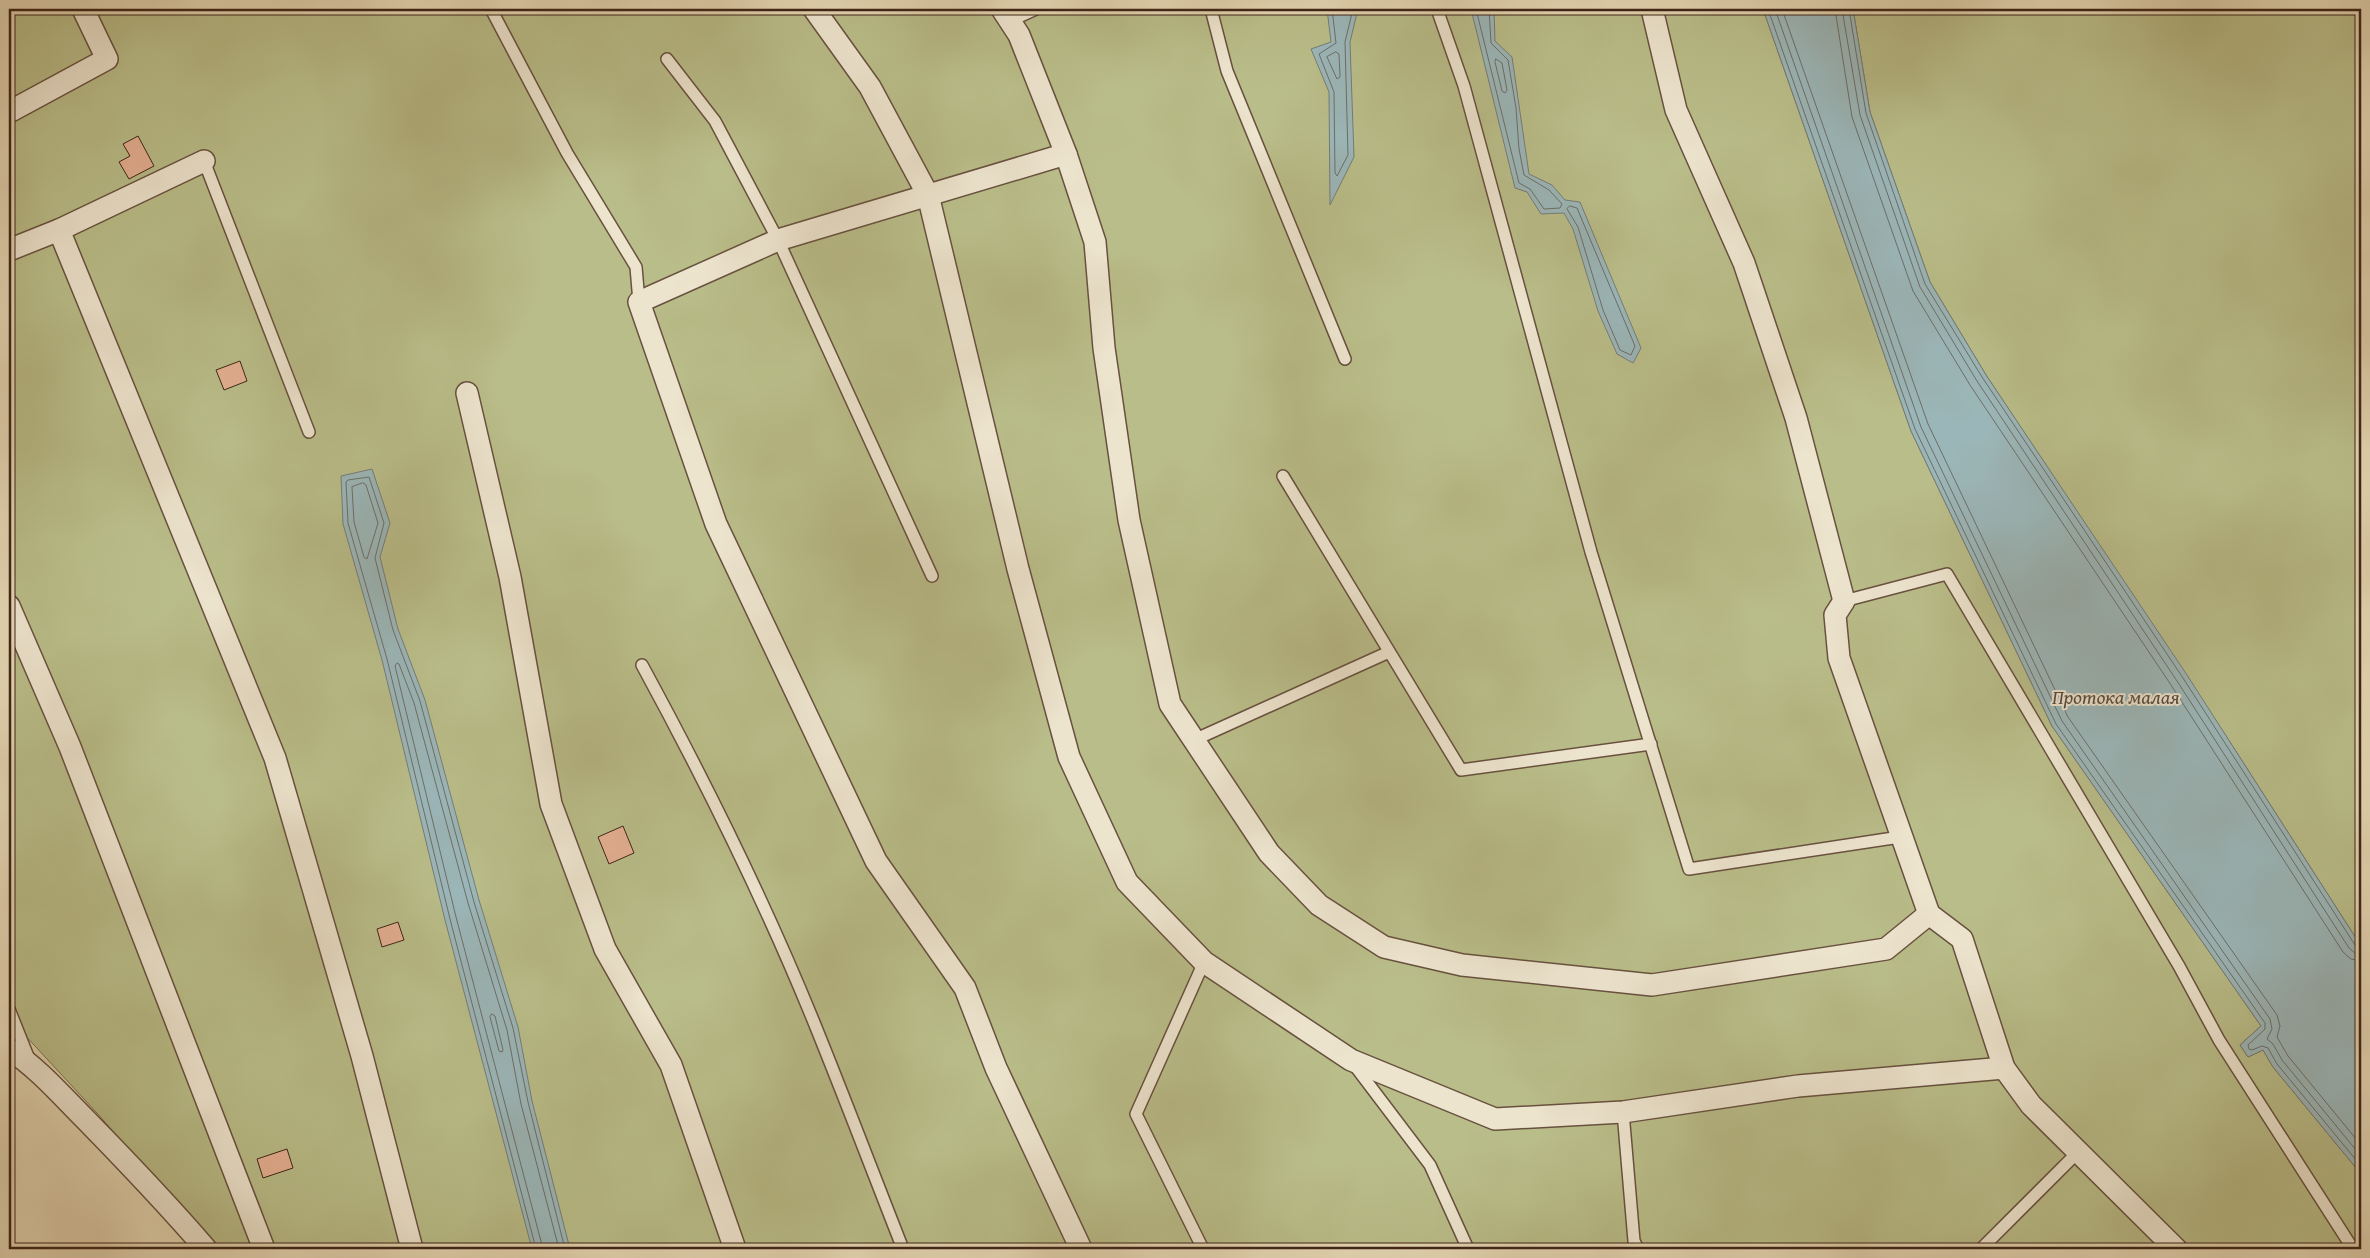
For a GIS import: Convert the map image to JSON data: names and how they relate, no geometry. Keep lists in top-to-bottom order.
{
  "water": ["Протока малая"]
}
